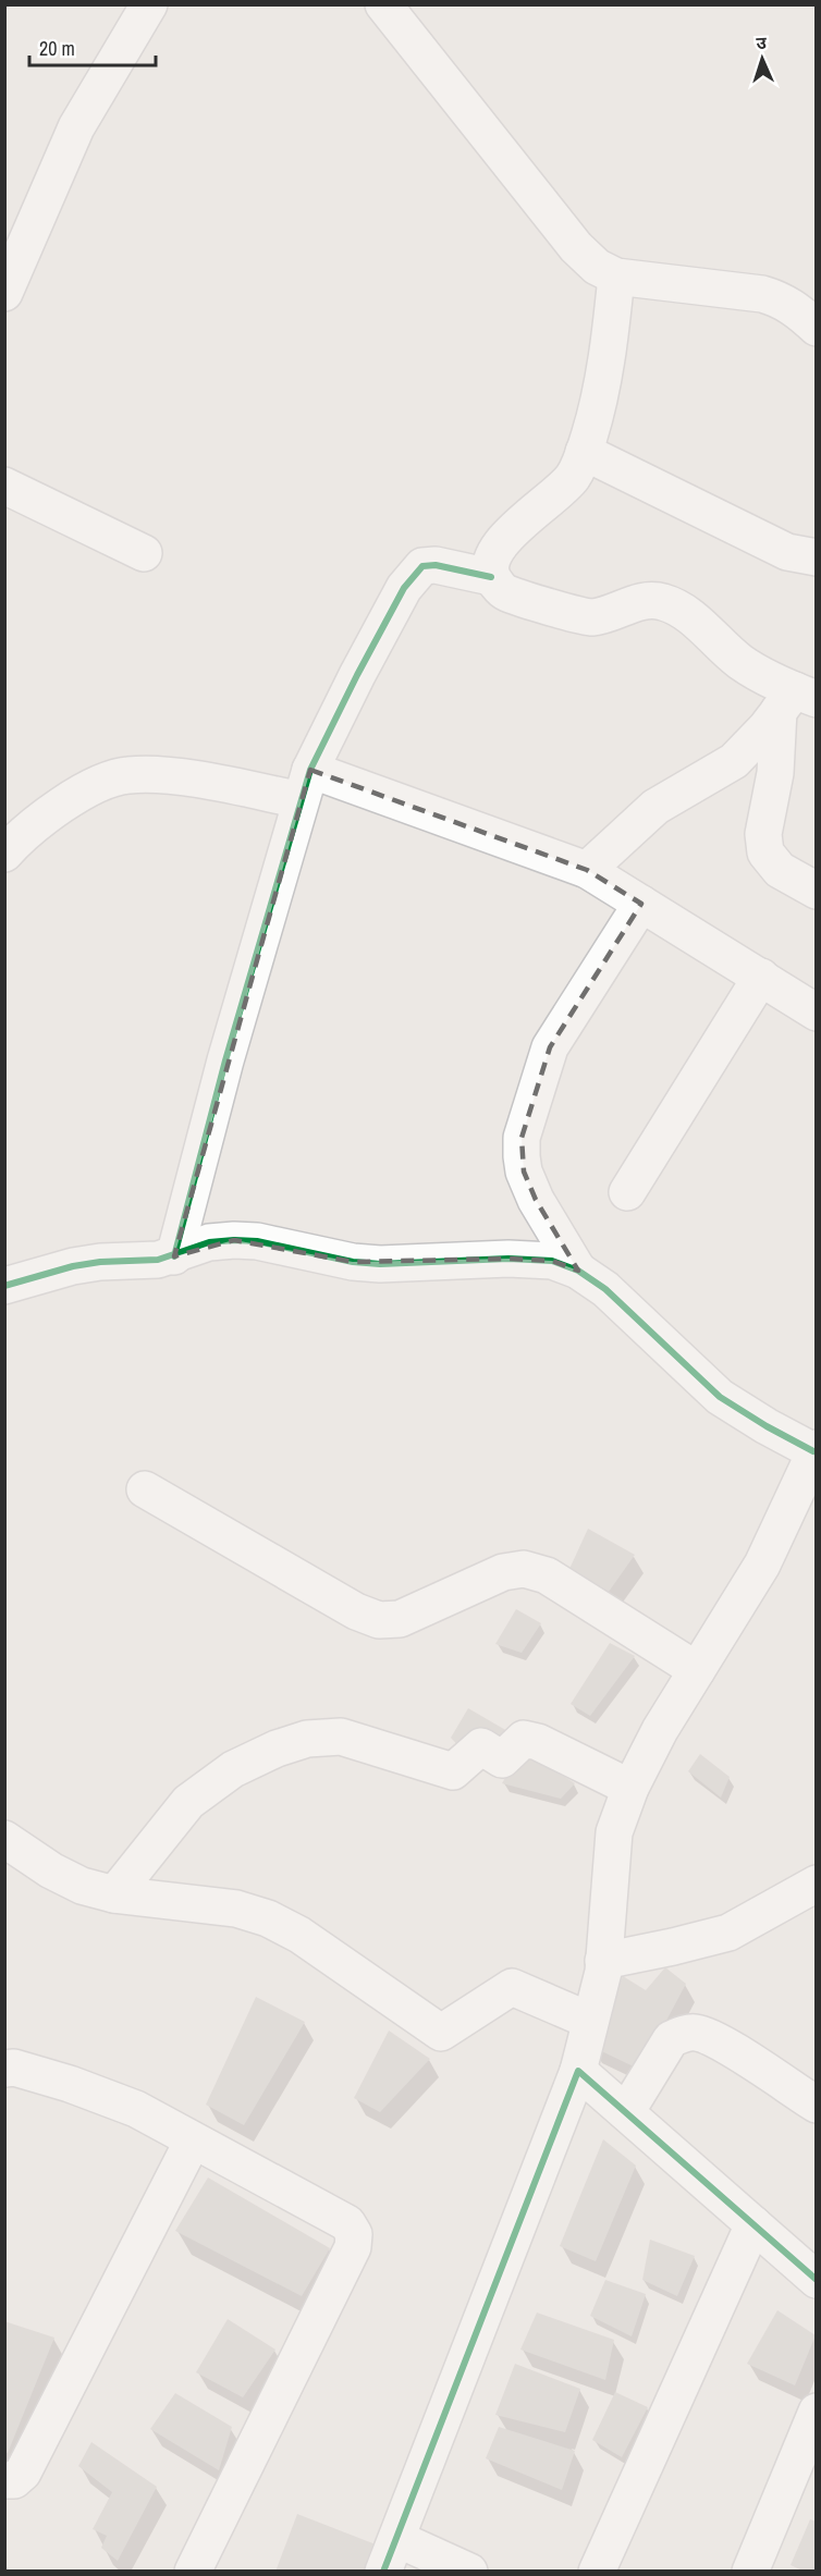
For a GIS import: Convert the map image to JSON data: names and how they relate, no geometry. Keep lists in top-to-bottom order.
{
  "scale_bar": "20 m",
  "north": "top"
}
